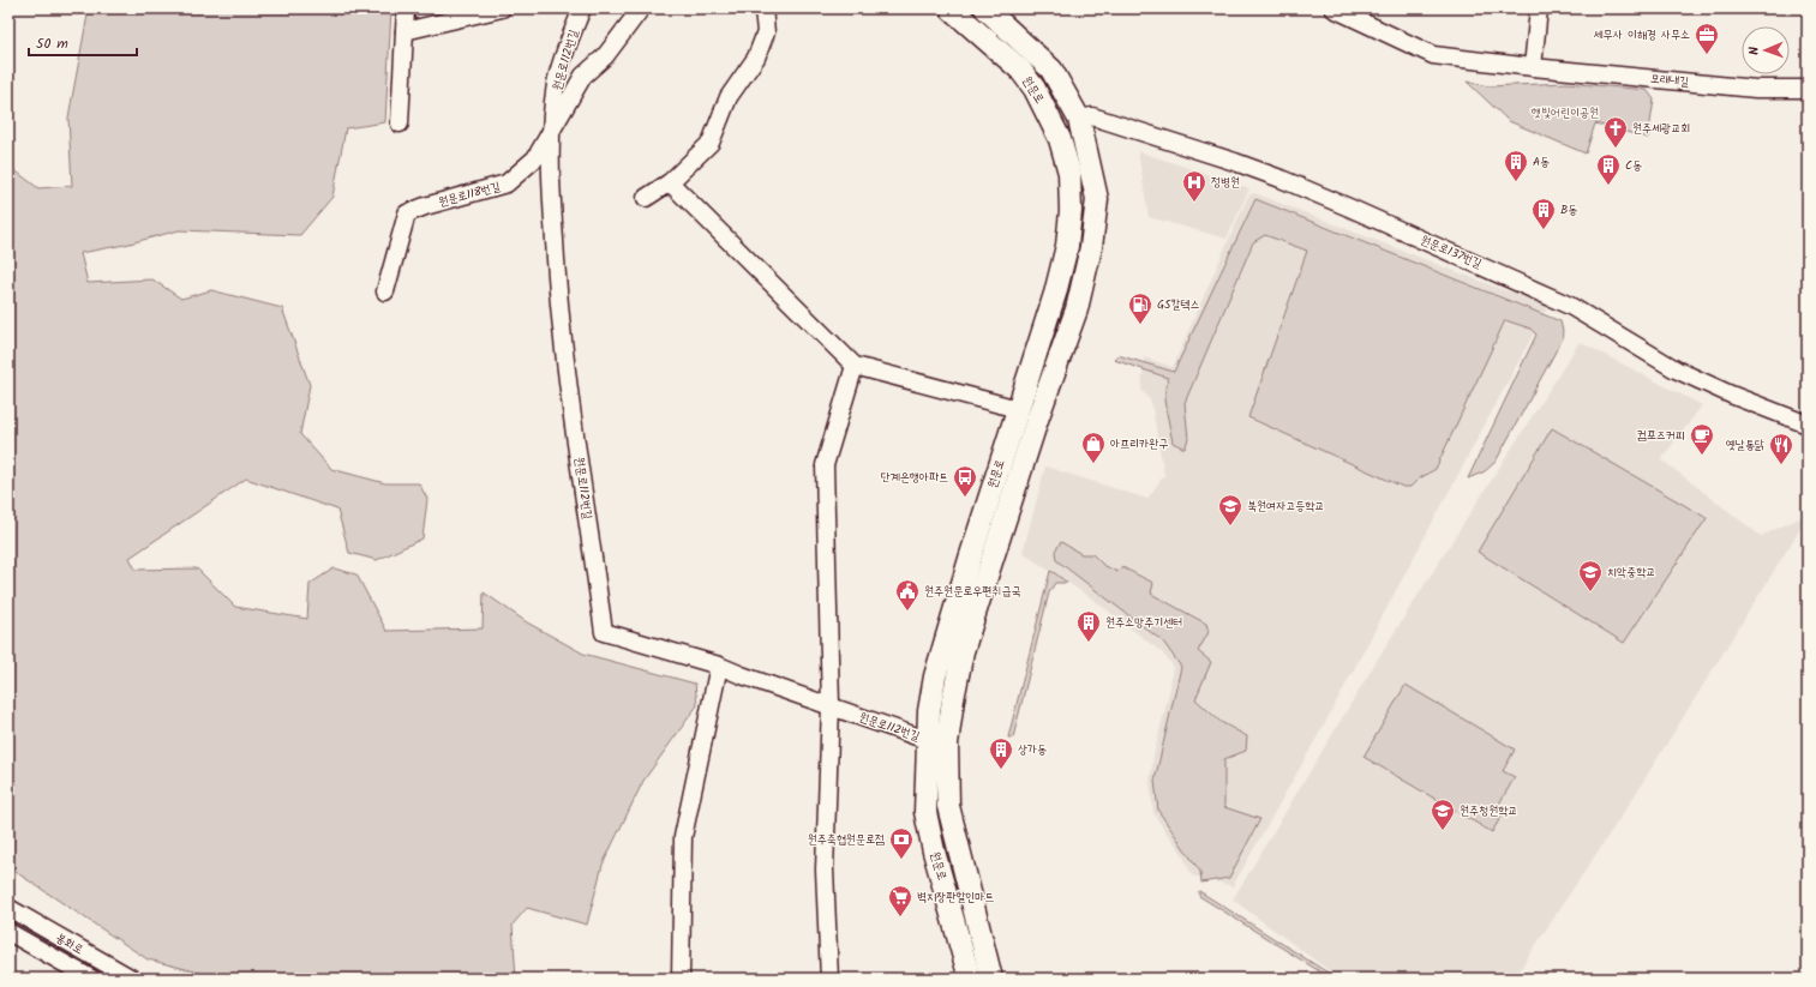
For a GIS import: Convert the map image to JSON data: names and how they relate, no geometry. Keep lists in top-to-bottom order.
{
  "streets": {
    "main road": ["원문로"],
    "street": [
      "원문로112번길",
      "모래내길",
      "원문로118번길",
      "원문로137번길",
      "봉화로"
    ]
  },
  "crossings": [
    ["원문로112번길", "원문로"],
    ["원문로112번길", "원문로118번길"],
    ["원문로", "원문로137번길"]
  ],
  "parks": ["햇빛어린이공원"],
  "places": {
    "office": ["세무사 이해경 사무소"],
    "church": ["원주세광교회"],
    "building": [
      "A동",
      "C동",
      "B동",
      "원주소망주기센터",
      "상가동"
    ],
    "hospital": ["정병원"],
    "fuel station": ["GS칼텍스"],
    "cafe": ["컴포즈커피"],
    "shop": ["아프리카완구"],
    "restaurant": ["옛날통닭"],
    "bus stop": ["단계은행아파트"],
    "school or university": ["북원여자고등학교", "치악중학교", "원주청원학교"],
    "public building": ["원주원문로우편취급국"],
    "bank": ["원주축협원문로점"],
    "supermarket": ["벽지장판할인마트"]
  },
  "scale_bar": "50 m",
  "north": "left"
}
